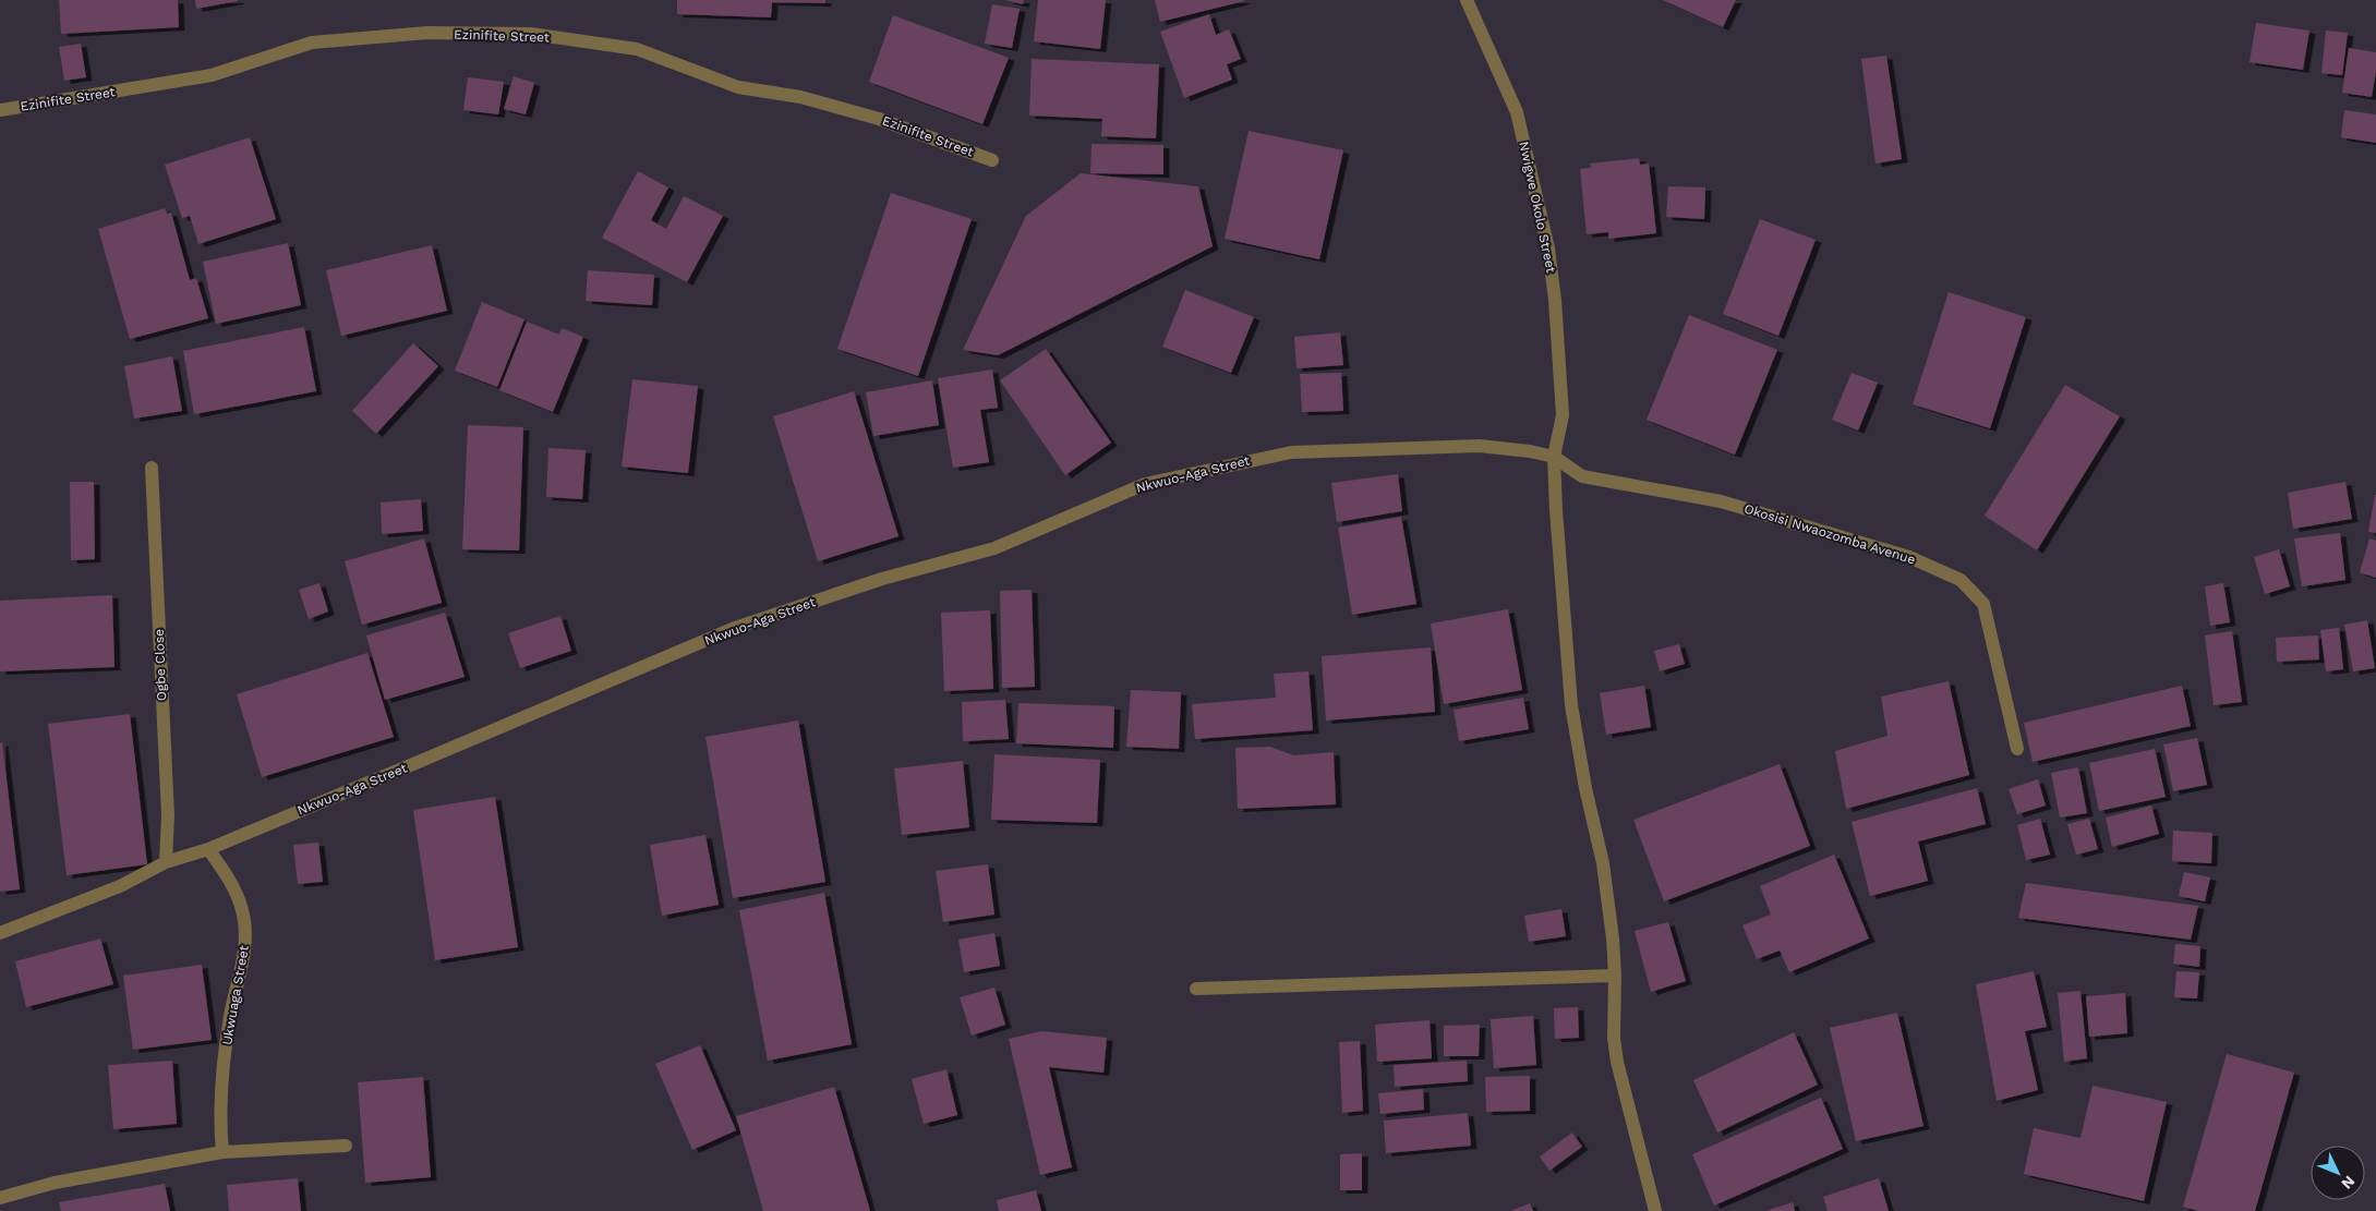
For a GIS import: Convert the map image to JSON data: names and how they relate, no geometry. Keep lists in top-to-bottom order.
{
  "streets": {
    "street": [
      "Ezinifite Street",
      "Nwigwe Okolo Street",
      "Nkwuo-Aga Street",
      "Okosisi Nwaozomba Avenue",
      "Ogbe Close",
      "Ukwuaga Street"
    ]
  },
  "crossings": [
    ["Nwigwe Okolo Street", "Nkwuo-Aga Street"],
    ["Nwigwe Okolo Street", "Okosisi Nwaozomba Avenue"],
    ["Nkwuo-Aga Street", "Okosisi Nwaozomba Avenue"],
    ["Nkwuo-Aga Street", "Ogbe Close"],
    ["Nkwuo-Aga Street", "Ukwuaga Street"]
  ],
  "north": "bottom right"
}
